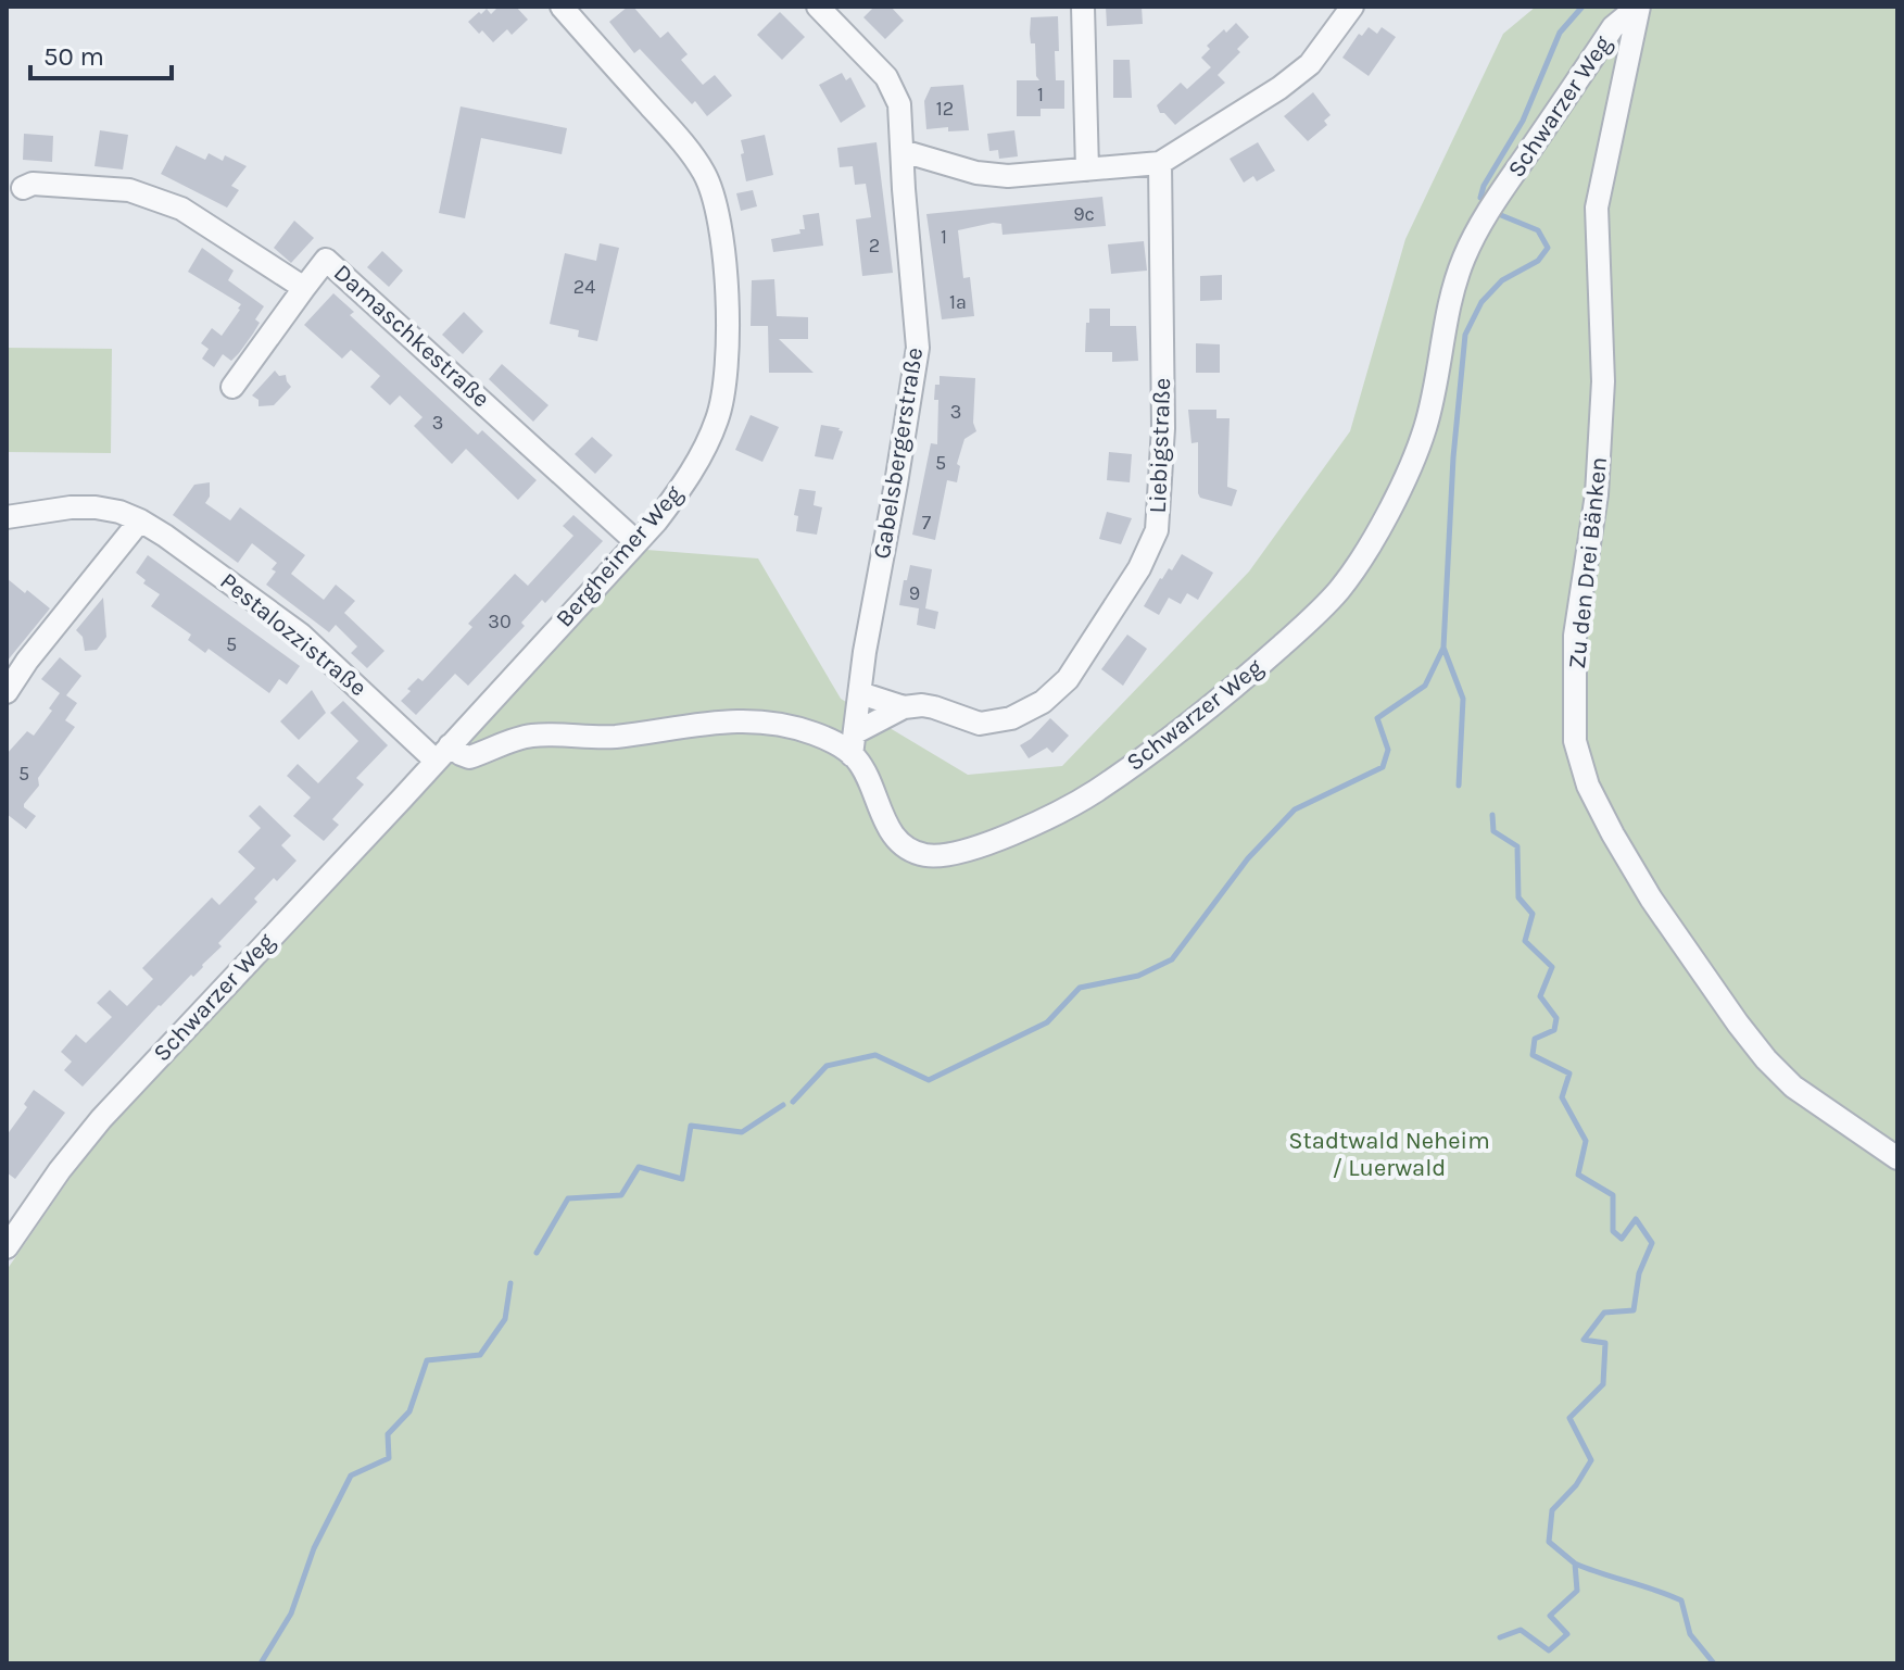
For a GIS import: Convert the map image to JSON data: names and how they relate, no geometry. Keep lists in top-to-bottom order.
{
  "streets": {
    "street": [
      "Schwarzer Weg",
      "Damaschkestraße",
      "Liebigstraße",
      "Gabelsbergerstraße",
      "Bergheimer Weg",
      "Zu den Drei Bänken",
      "Pestalozzistraße"
    ]
  },
  "crossings": [
    ["Schwarzer Weg", "Gabelsbergerstraße"],
    ["Schwarzer Weg", "Bergheimer Weg"],
    ["Schwarzer Weg", "Zu den Drei Bänken"],
    ["Schwarzer Weg", "Pestalozzistraße"],
    ["Damaschkestraße", "Bergheimer Weg"],
    ["Liebigstraße", "Gabelsbergerstraße"],
    ["Bergheimer Weg", "Pestalozzistraße"]
  ],
  "parks": ["Stadtwald Neheim / Luerwald"],
  "house_numbers": [
    "1",
    "12",
    "9c",
    "1",
    "2",
    "24",
    "1a",
    "3",
    "3",
    "5",
    "7",
    "9",
    "30",
    "5",
    "5"
  ],
  "scale_bar": "50 m"
}
